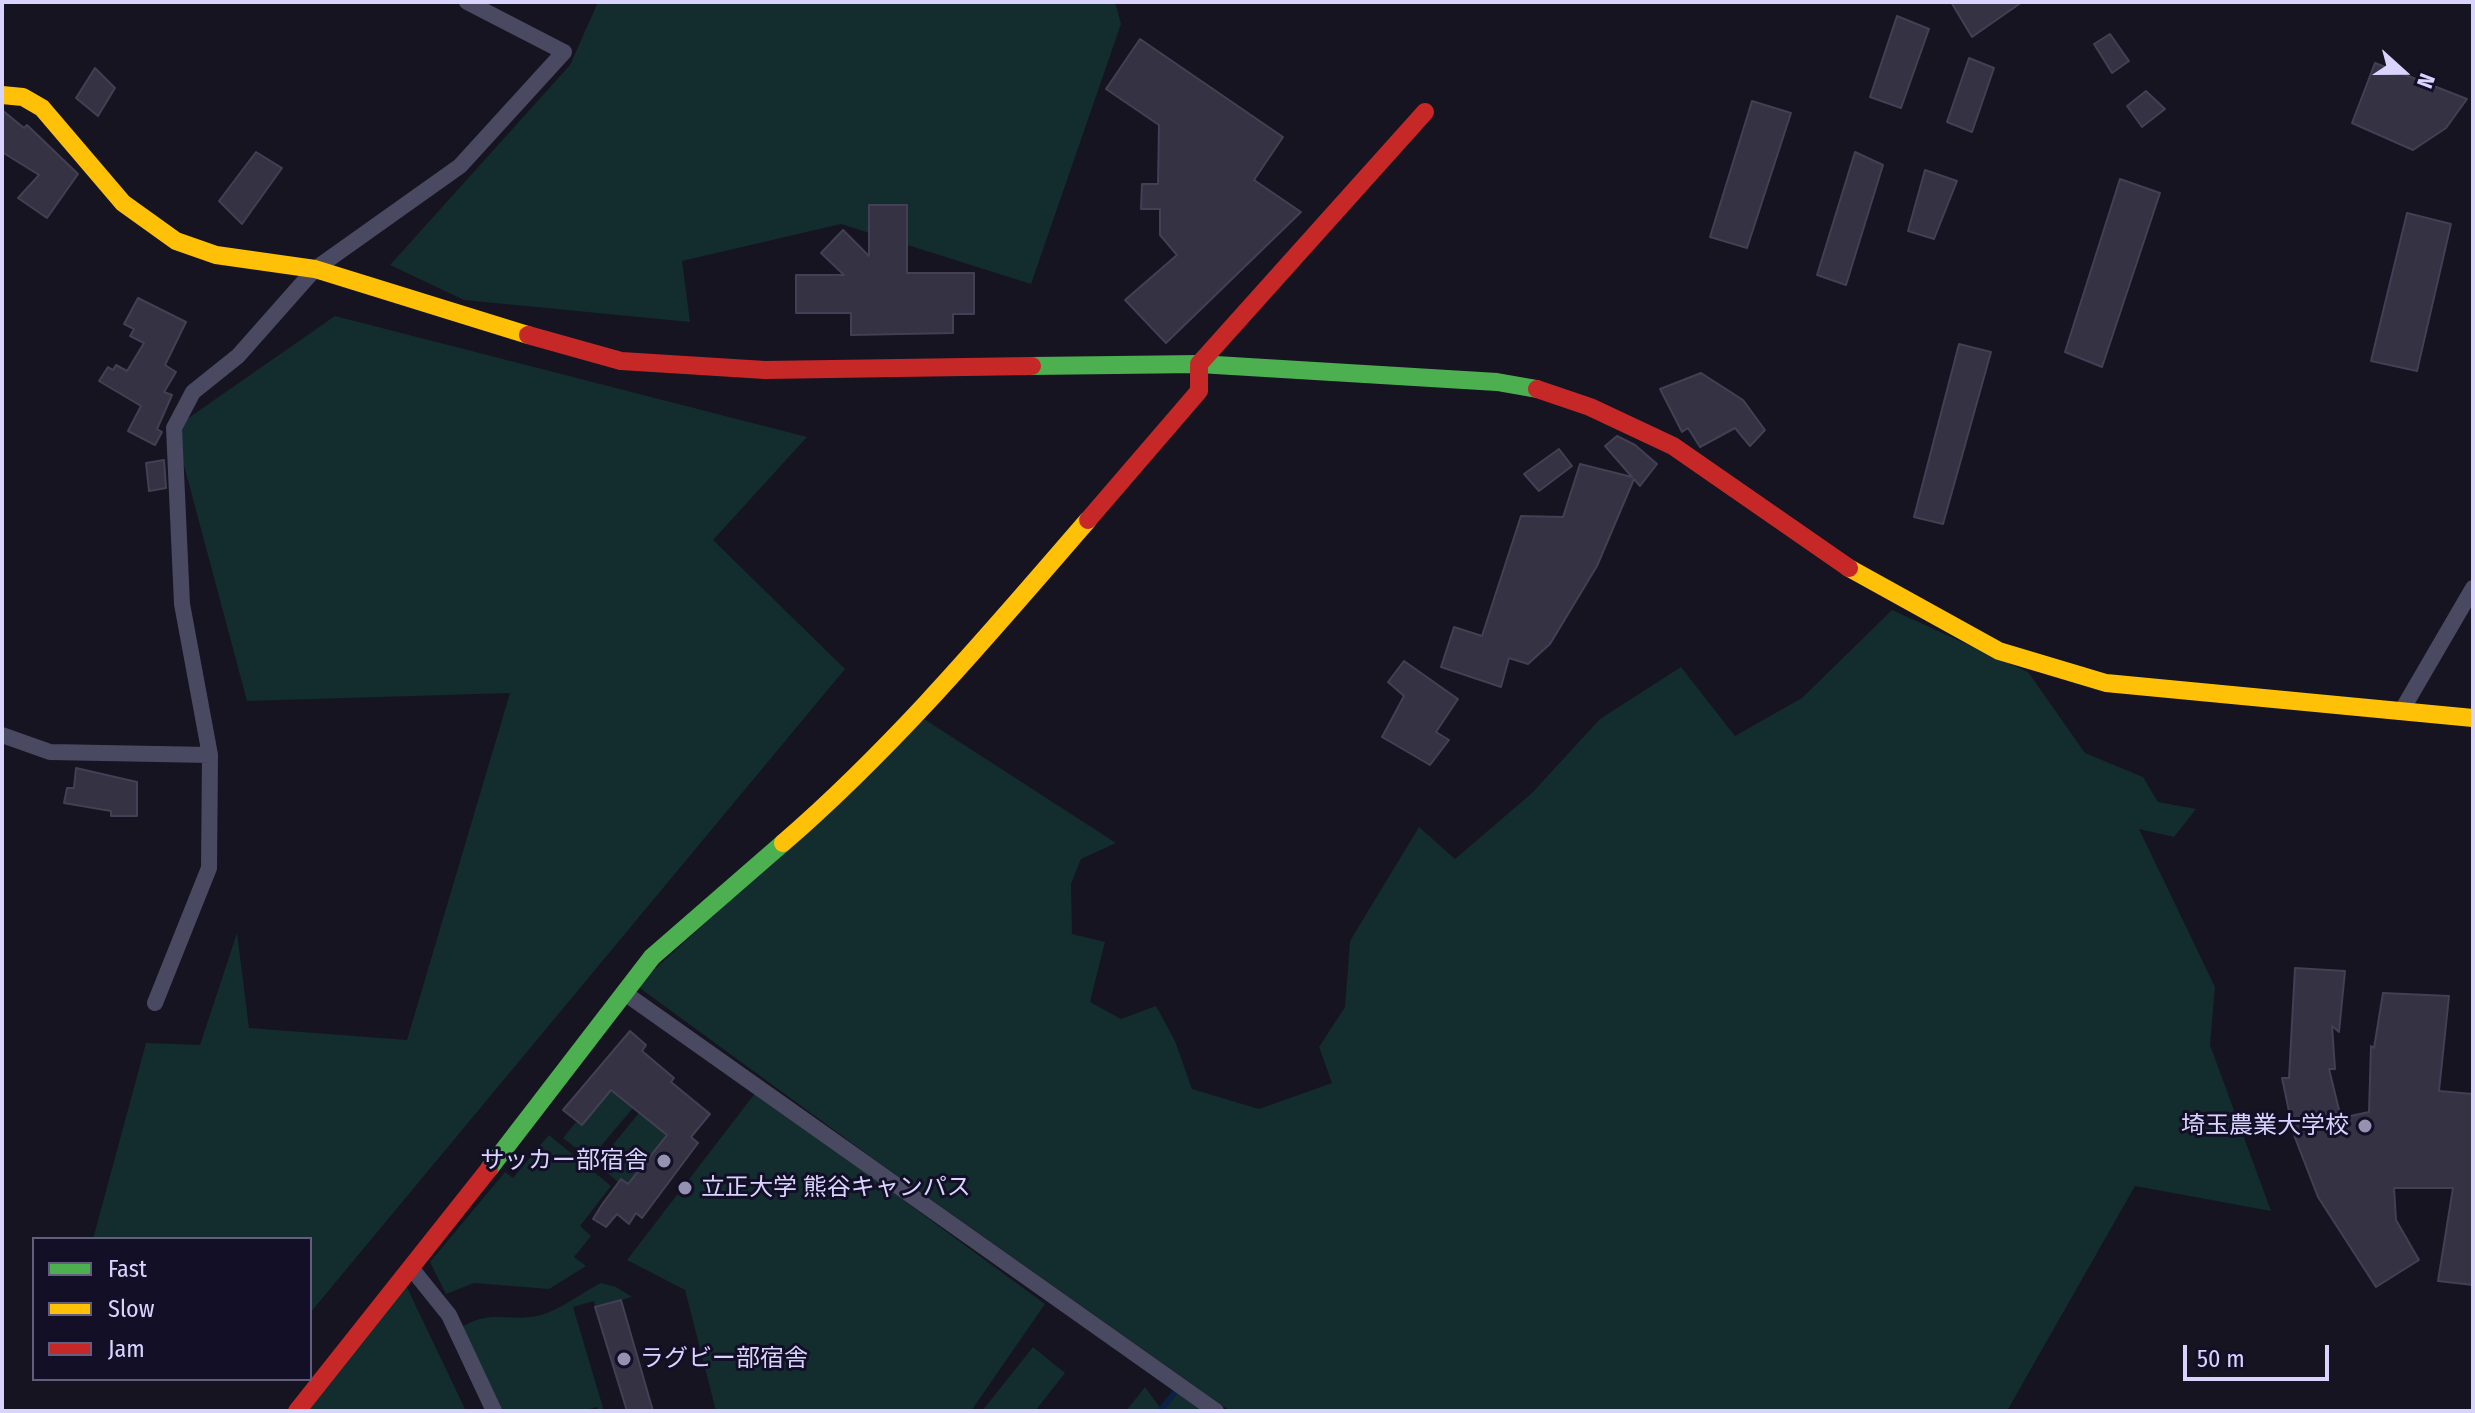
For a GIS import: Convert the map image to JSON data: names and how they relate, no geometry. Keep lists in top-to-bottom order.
{
  "places": [
    "埼玉農業大学校",
    "サッカー部宿舎",
    "立正大学 熊谷キャンパス",
    "ラグビー部宿舎"
  ],
  "legend": ["Fast", "Slow", "Jam"],
  "scale_bar": "50 m",
  "north": "right"
}
